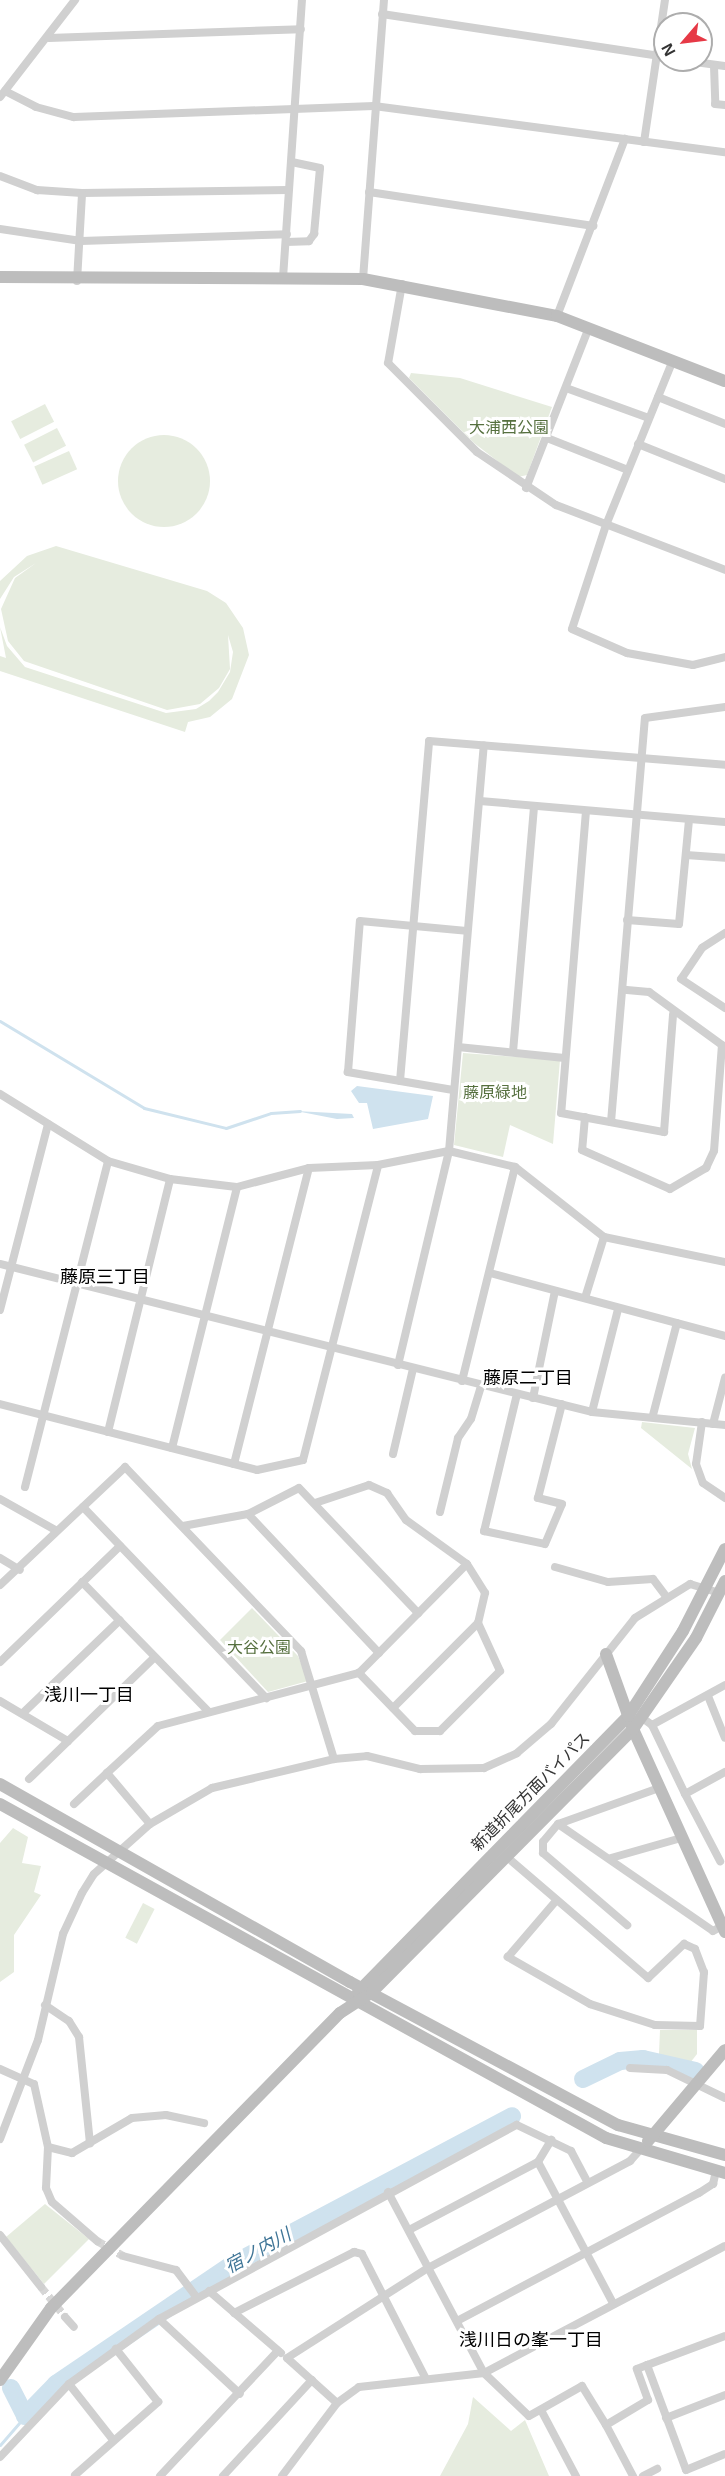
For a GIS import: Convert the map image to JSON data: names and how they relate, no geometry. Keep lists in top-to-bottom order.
{
  "streets": {
    "street": ["新道折尾方面バイパス"]
  },
  "districts": [
    "藤原三丁目",
    "藤原二丁目",
    "浅川一丁目",
    "浅川日の峯一丁目"
  ],
  "water": ["宿ノ内川"],
  "parks": ["大浦西公園", "藤原緑地", "大谷公園"],
  "north": "bottom left"
}
